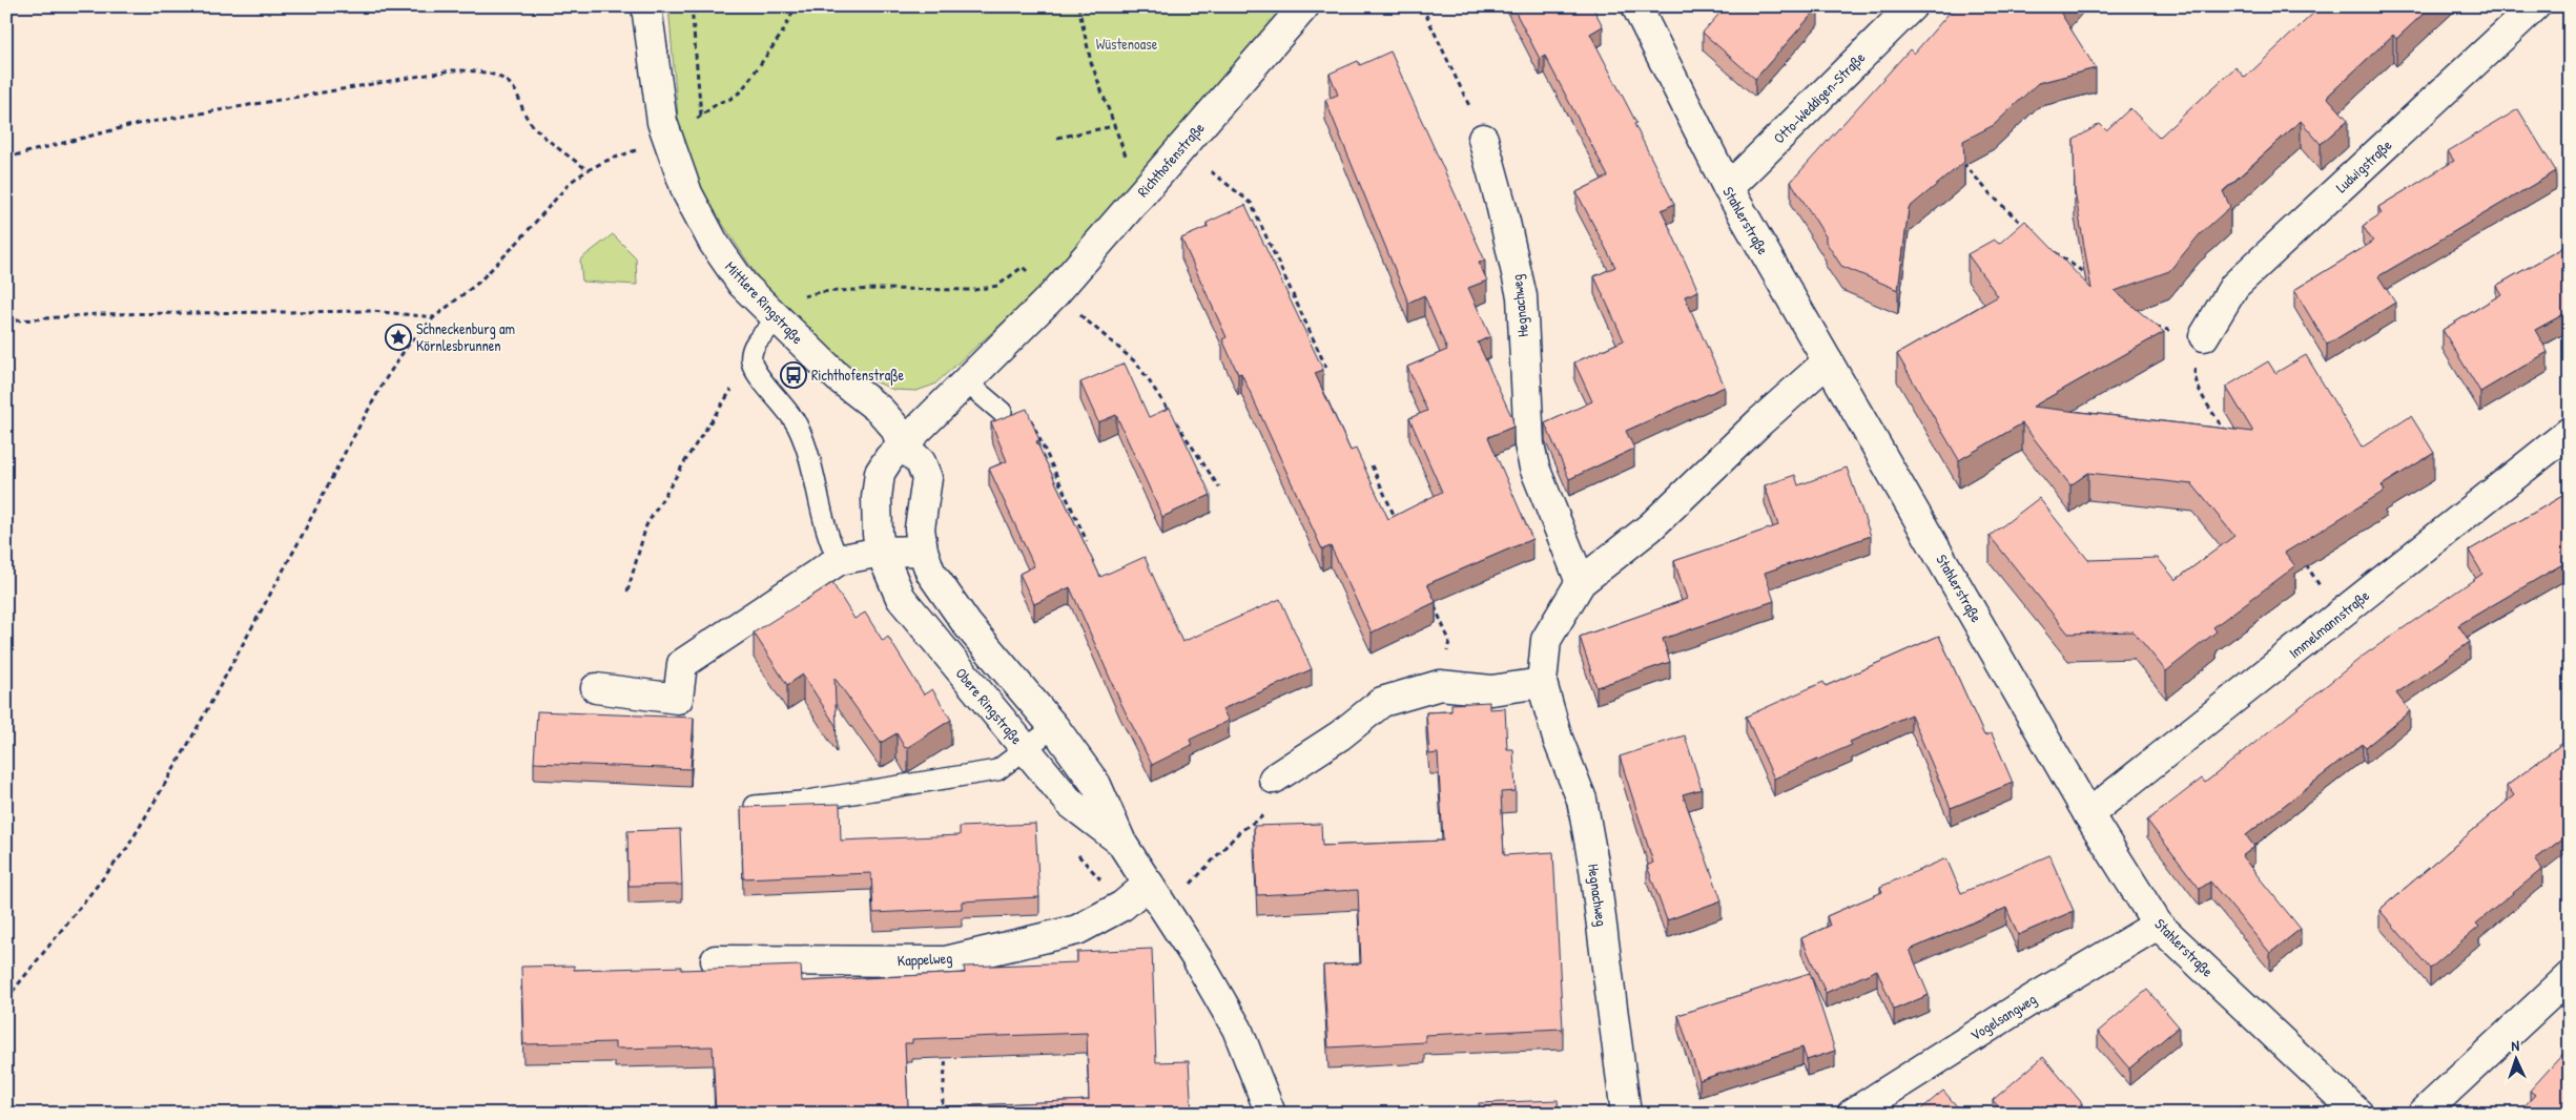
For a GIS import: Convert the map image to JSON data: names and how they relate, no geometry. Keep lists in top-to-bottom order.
{
  "streets": {
    "street": [
      "Otto-Weddigen-Straße",
      "Richthofenstraße",
      "Ludwigstraße",
      "Stahlerstraße",
      "Mittlere Ringstraße",
      "Hegnachweg",
      "Immelmannstraße",
      "Obere Ringstraße",
      "Kappelweg",
      "Vogelsangweg"
    ]
  },
  "crossings": [
    ["Otto-Weddigen-Straße", "Stahlerstraße"],
    ["Richthofenstraße", "Mittlere Ringstraße"],
    ["Richthofenstraße", "Obere Ringstraße"],
    ["Stahlerstraße", "Hegnachweg"],
    ["Stahlerstraße", "Immelmannstraße"],
    ["Stahlerstraße", "Vogelsangweg"],
    ["Mittlere Ringstraße", "Obere Ringstraße"],
    ["Obere Ringstraße", "Kappelweg"]
  ],
  "parks": ["Wüstenoase"],
  "places": {
    "place": ["Schneckenburg am Körnlesbrunnen"],
    "bus stop": ["Richthofenstraße"]
  },
  "north": "top"
}
